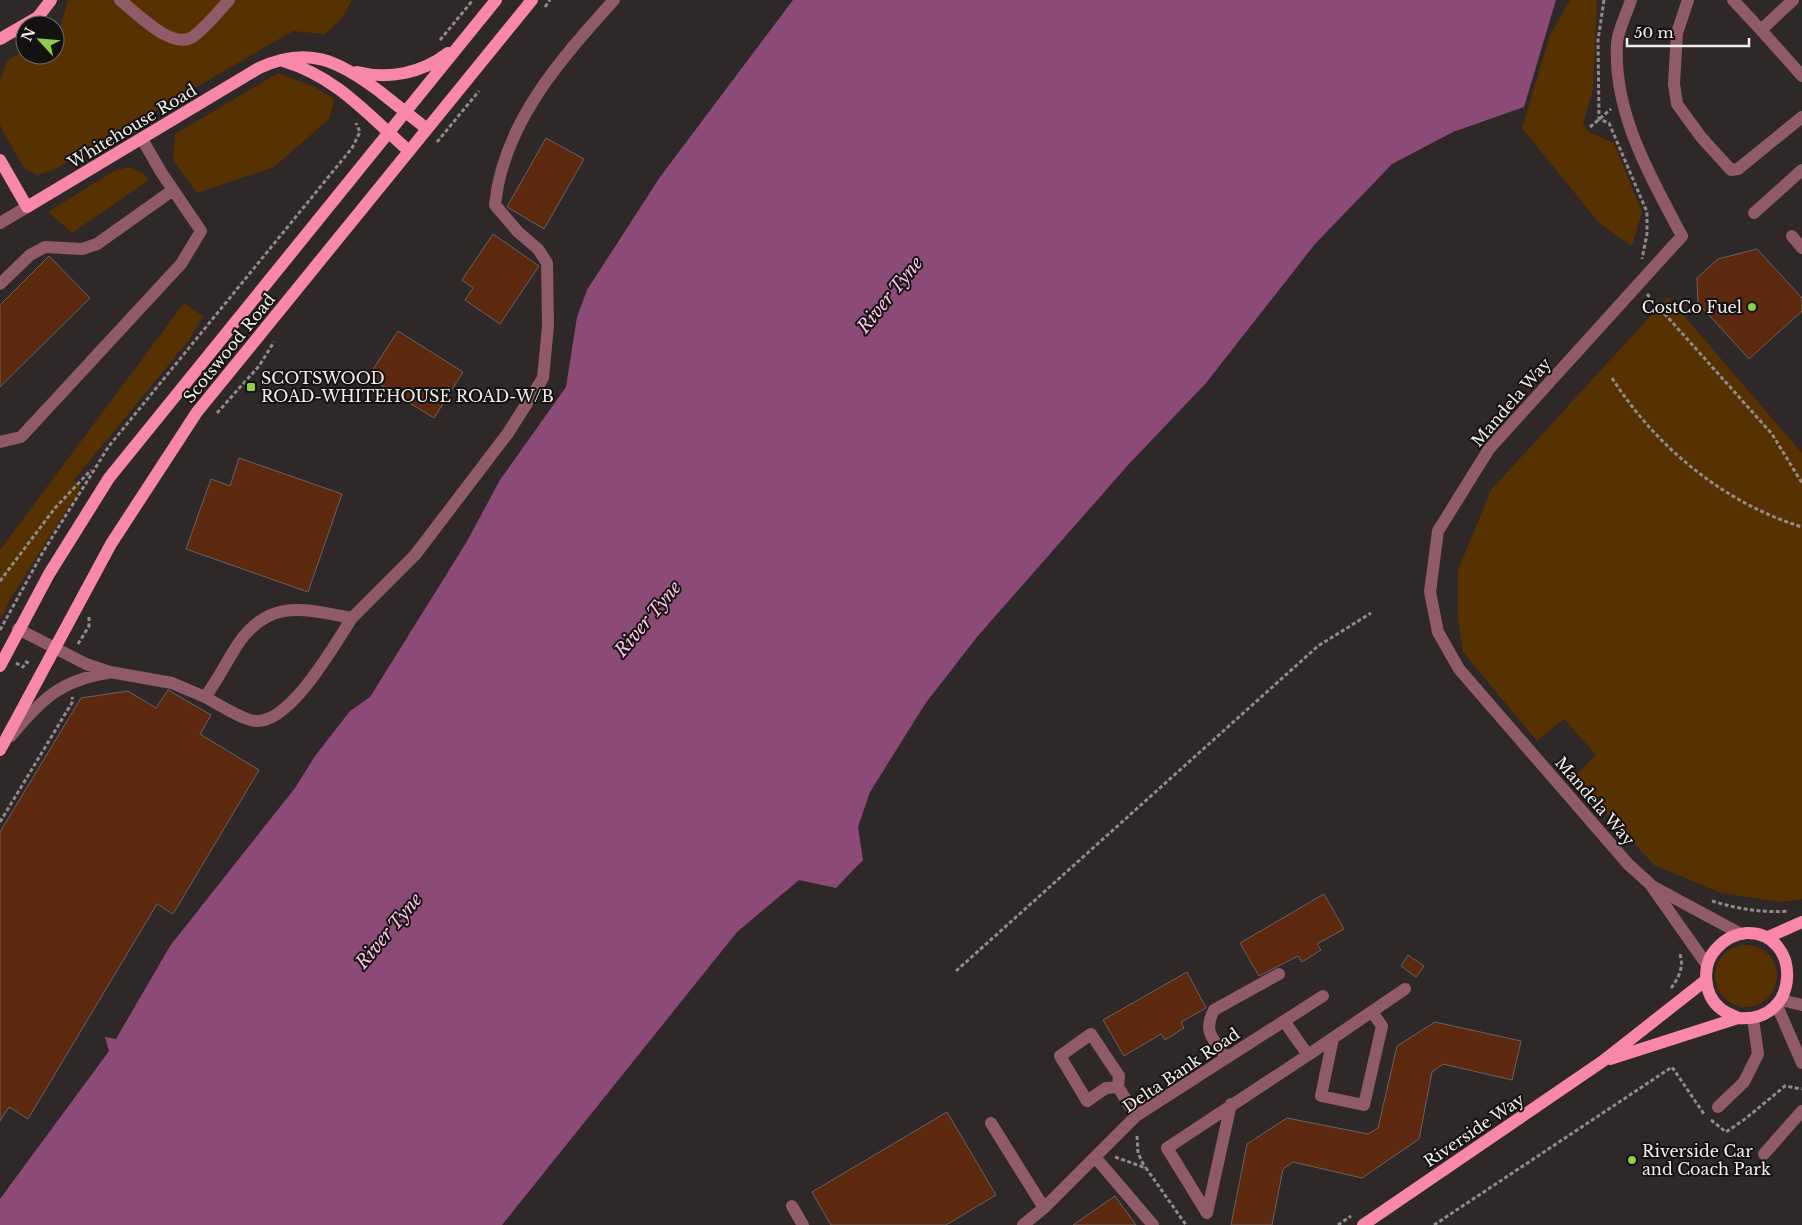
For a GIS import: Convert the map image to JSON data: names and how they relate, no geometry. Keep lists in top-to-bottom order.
{
  "streets": {
    "main road": ["Whitehouse Road", "Scotswood Road", "Riverside Way"],
    "street": ["Mandela Way", "Delta Bank Road"]
  },
  "crossings": [
    ["Whitehouse Road", "Scotswood Road"]
  ],
  "water": ["River Tyne"],
  "places": {
    "other": ["CostCo Fuel", "Riverside Car and Coach Park"],
    "transit": ["SCOTSWOOD ROAD-WHITEHOUSE ROAD-W/B"]
  },
  "scale_bar": "50 m",
  "north": "top left"
}
